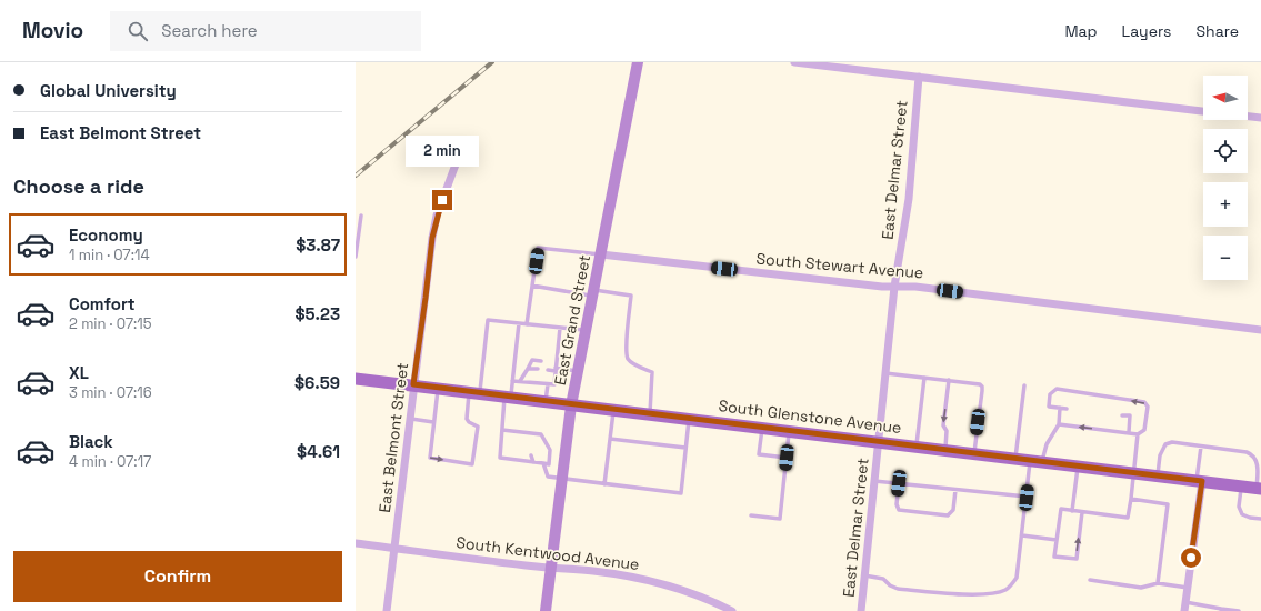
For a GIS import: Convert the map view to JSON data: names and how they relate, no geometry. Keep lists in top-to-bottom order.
{
  "streets": {
    "main road": ["East Grand Street", "South Glenstone Avenue"],
    "street": [
      "East Delmar Street",
      "South Stewart Avenue",
      "East Belmont Street",
      "South Kentwood Avenue"
    ]
  },
  "crossings": [
    ["East Delmar Street", "South Stewart Avenue"],
    ["East Delmar Street", "South Glenstone Avenue"],
    ["South Stewart Avenue", "East Grand Street"],
    ["East Grand Street", "South Glenstone Avenue"],
    ["East Grand Street", "South Kentwood Avenue"],
    ["South Glenstone Avenue", "East Belmont Street"],
    ["East Belmont Street", "South Kentwood Avenue"]
  ],
  "north": "left",
  "page": {
    "header": "Movio",
    "search": "Search here",
    "nav": ["Map", "Layers", "Share"],
    "banner": ["Global University", "East Belmont Street"],
    "map_buttons": ["+", "−"],
    "bubble": "2 min",
    "heading": "Choose a ride",
    "list": [
      {
        "name": "Economy",
        "note": "1 min · 07:14",
        "value": "$3.87"
      },
      {
        "name": "Comfort",
        "note": "2 min · 07:15",
        "value": "$5.23"
      },
      {
        "name": "XL",
        "note": "3 min · 07:16",
        "value": "$6.59"
      },
      {
        "name": "Black",
        "note": "4 min · 07:17",
        "value": "$4.61"
      }
    ],
    "buttons": "Confirm"
  }
}
